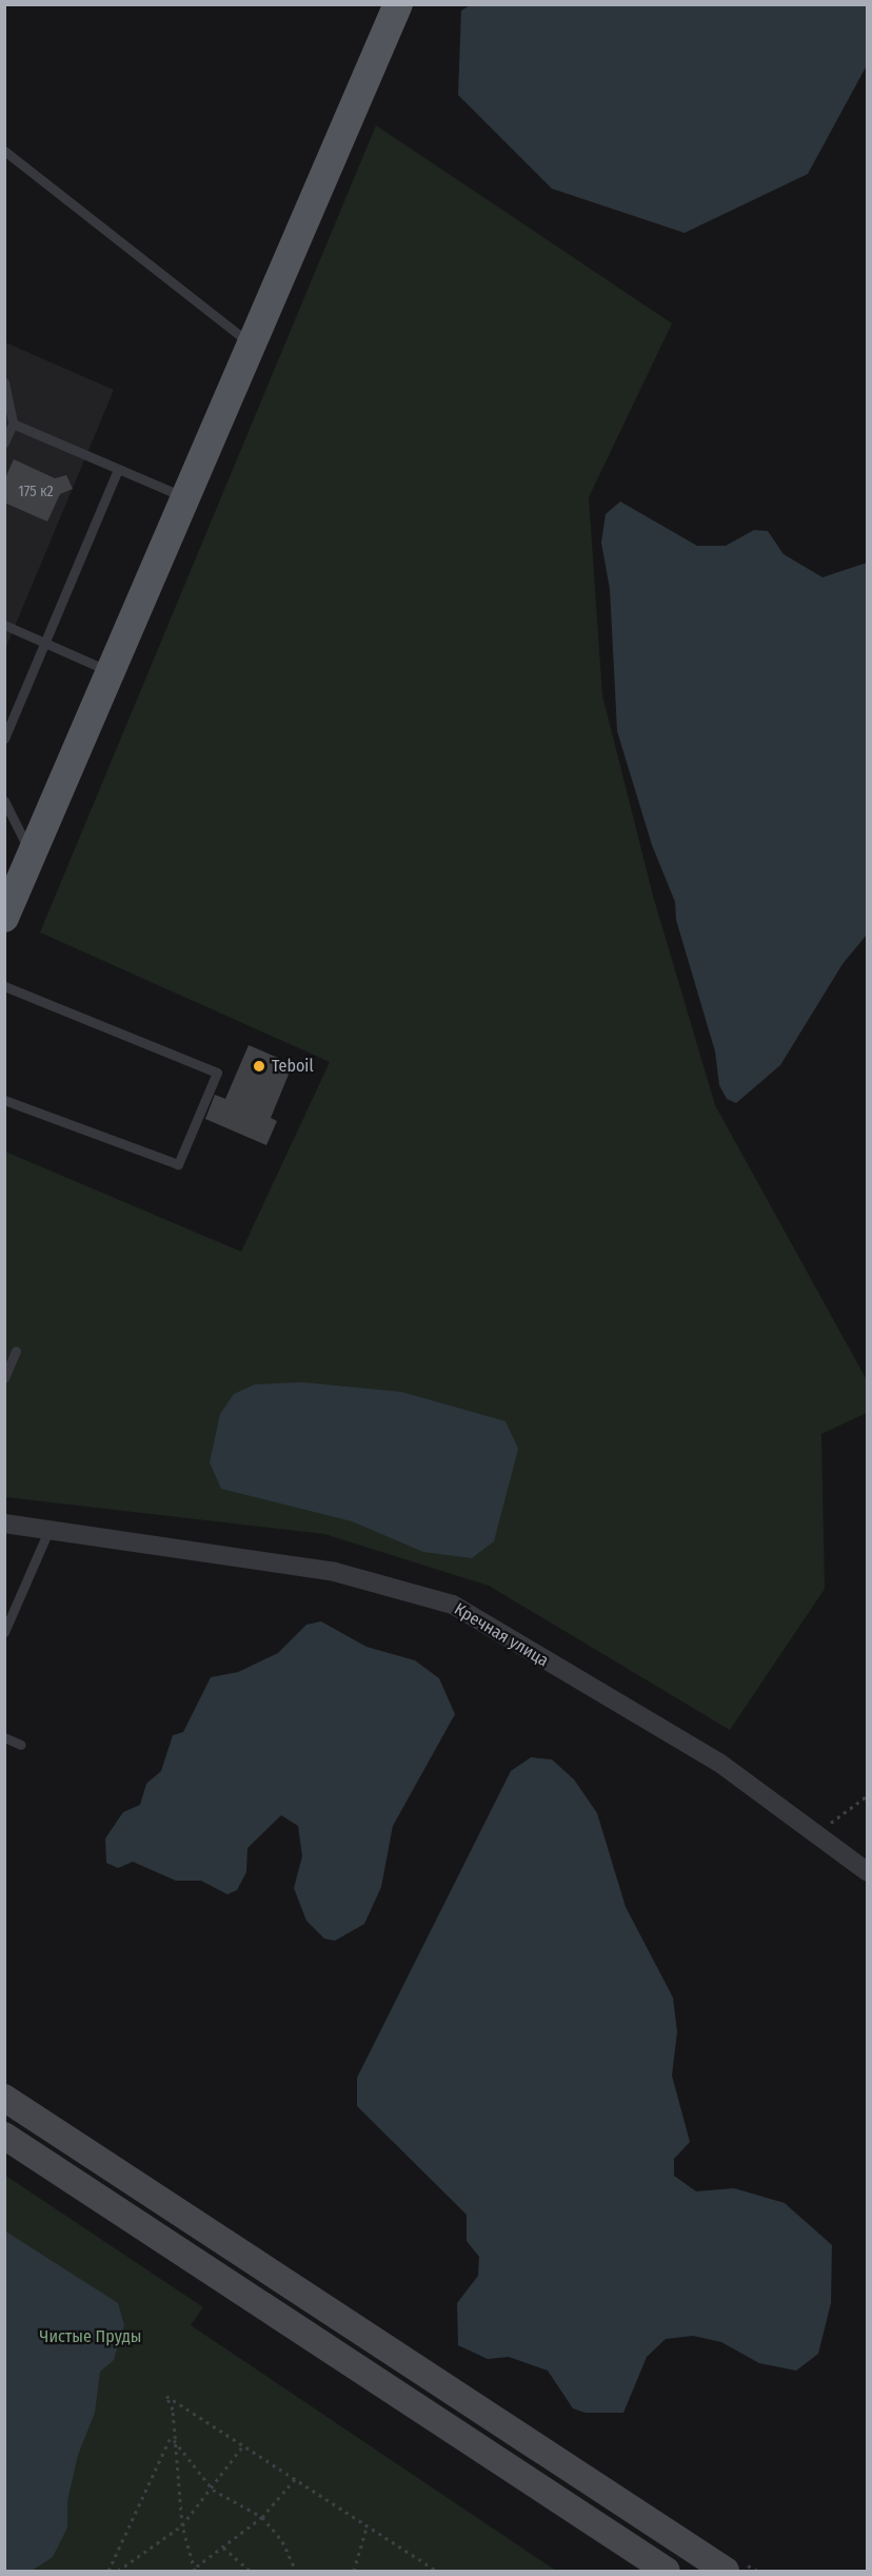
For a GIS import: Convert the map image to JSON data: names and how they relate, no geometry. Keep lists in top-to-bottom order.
{
  "streets": {
    "street": ["Кречная улица"]
  },
  "parks": ["Чистые Пруды"],
  "places": ["Teboil"],
  "house_numbers": ["175 к2"]
}
